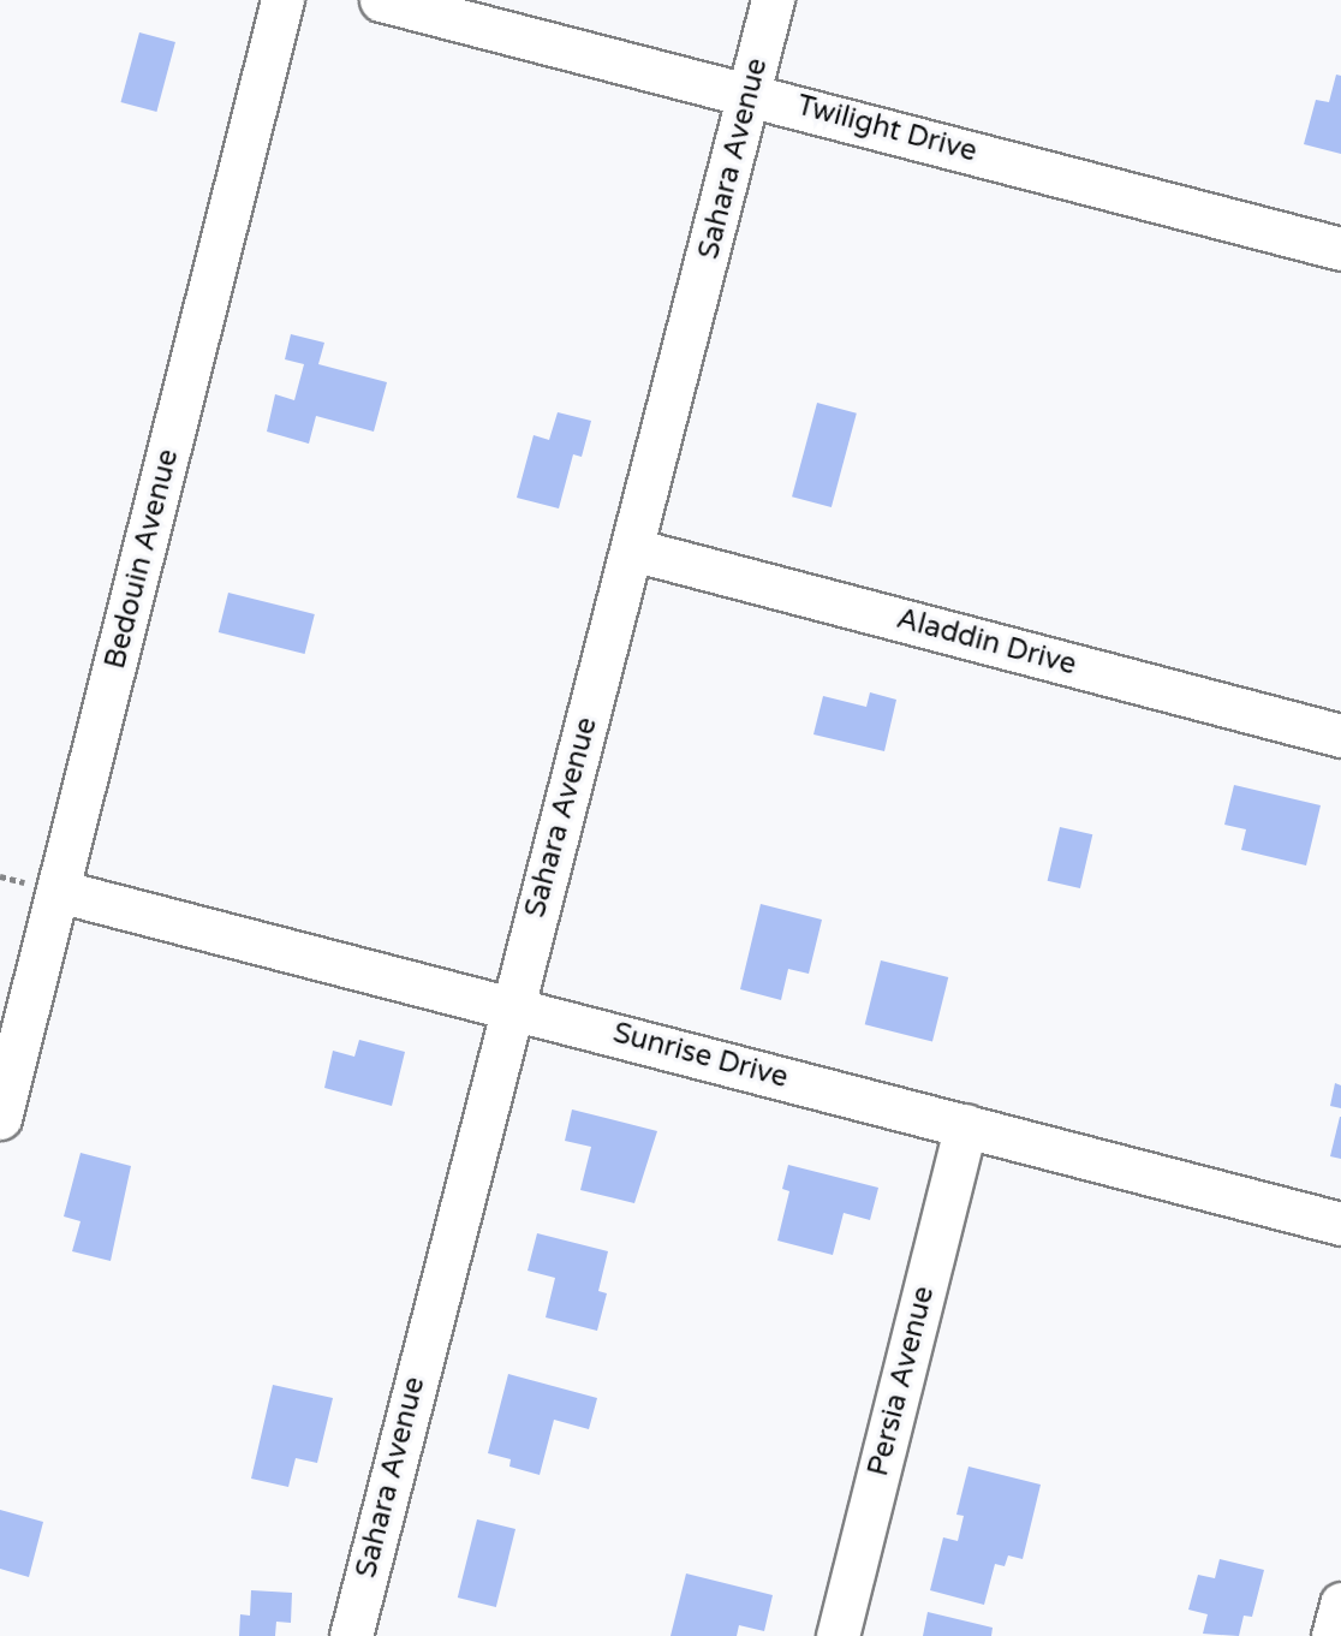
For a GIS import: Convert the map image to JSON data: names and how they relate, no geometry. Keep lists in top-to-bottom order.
{
  "streets": {
    "street": [
      "Twilight Drive",
      "Sahara Avenue",
      "Bedouin Avenue",
      "Aladdin Drive",
      "Sunrise Drive",
      "Persia Avenue"
    ]
  },
  "crossings": [
    ["Twilight Drive", "Sahara Avenue"],
    ["Sahara Avenue", "Aladdin Drive"],
    ["Sahara Avenue", "Sunrise Drive"],
    ["Bedouin Avenue", "Sunrise Drive"],
    ["Sunrise Drive", "Persia Avenue"]
  ]
}
